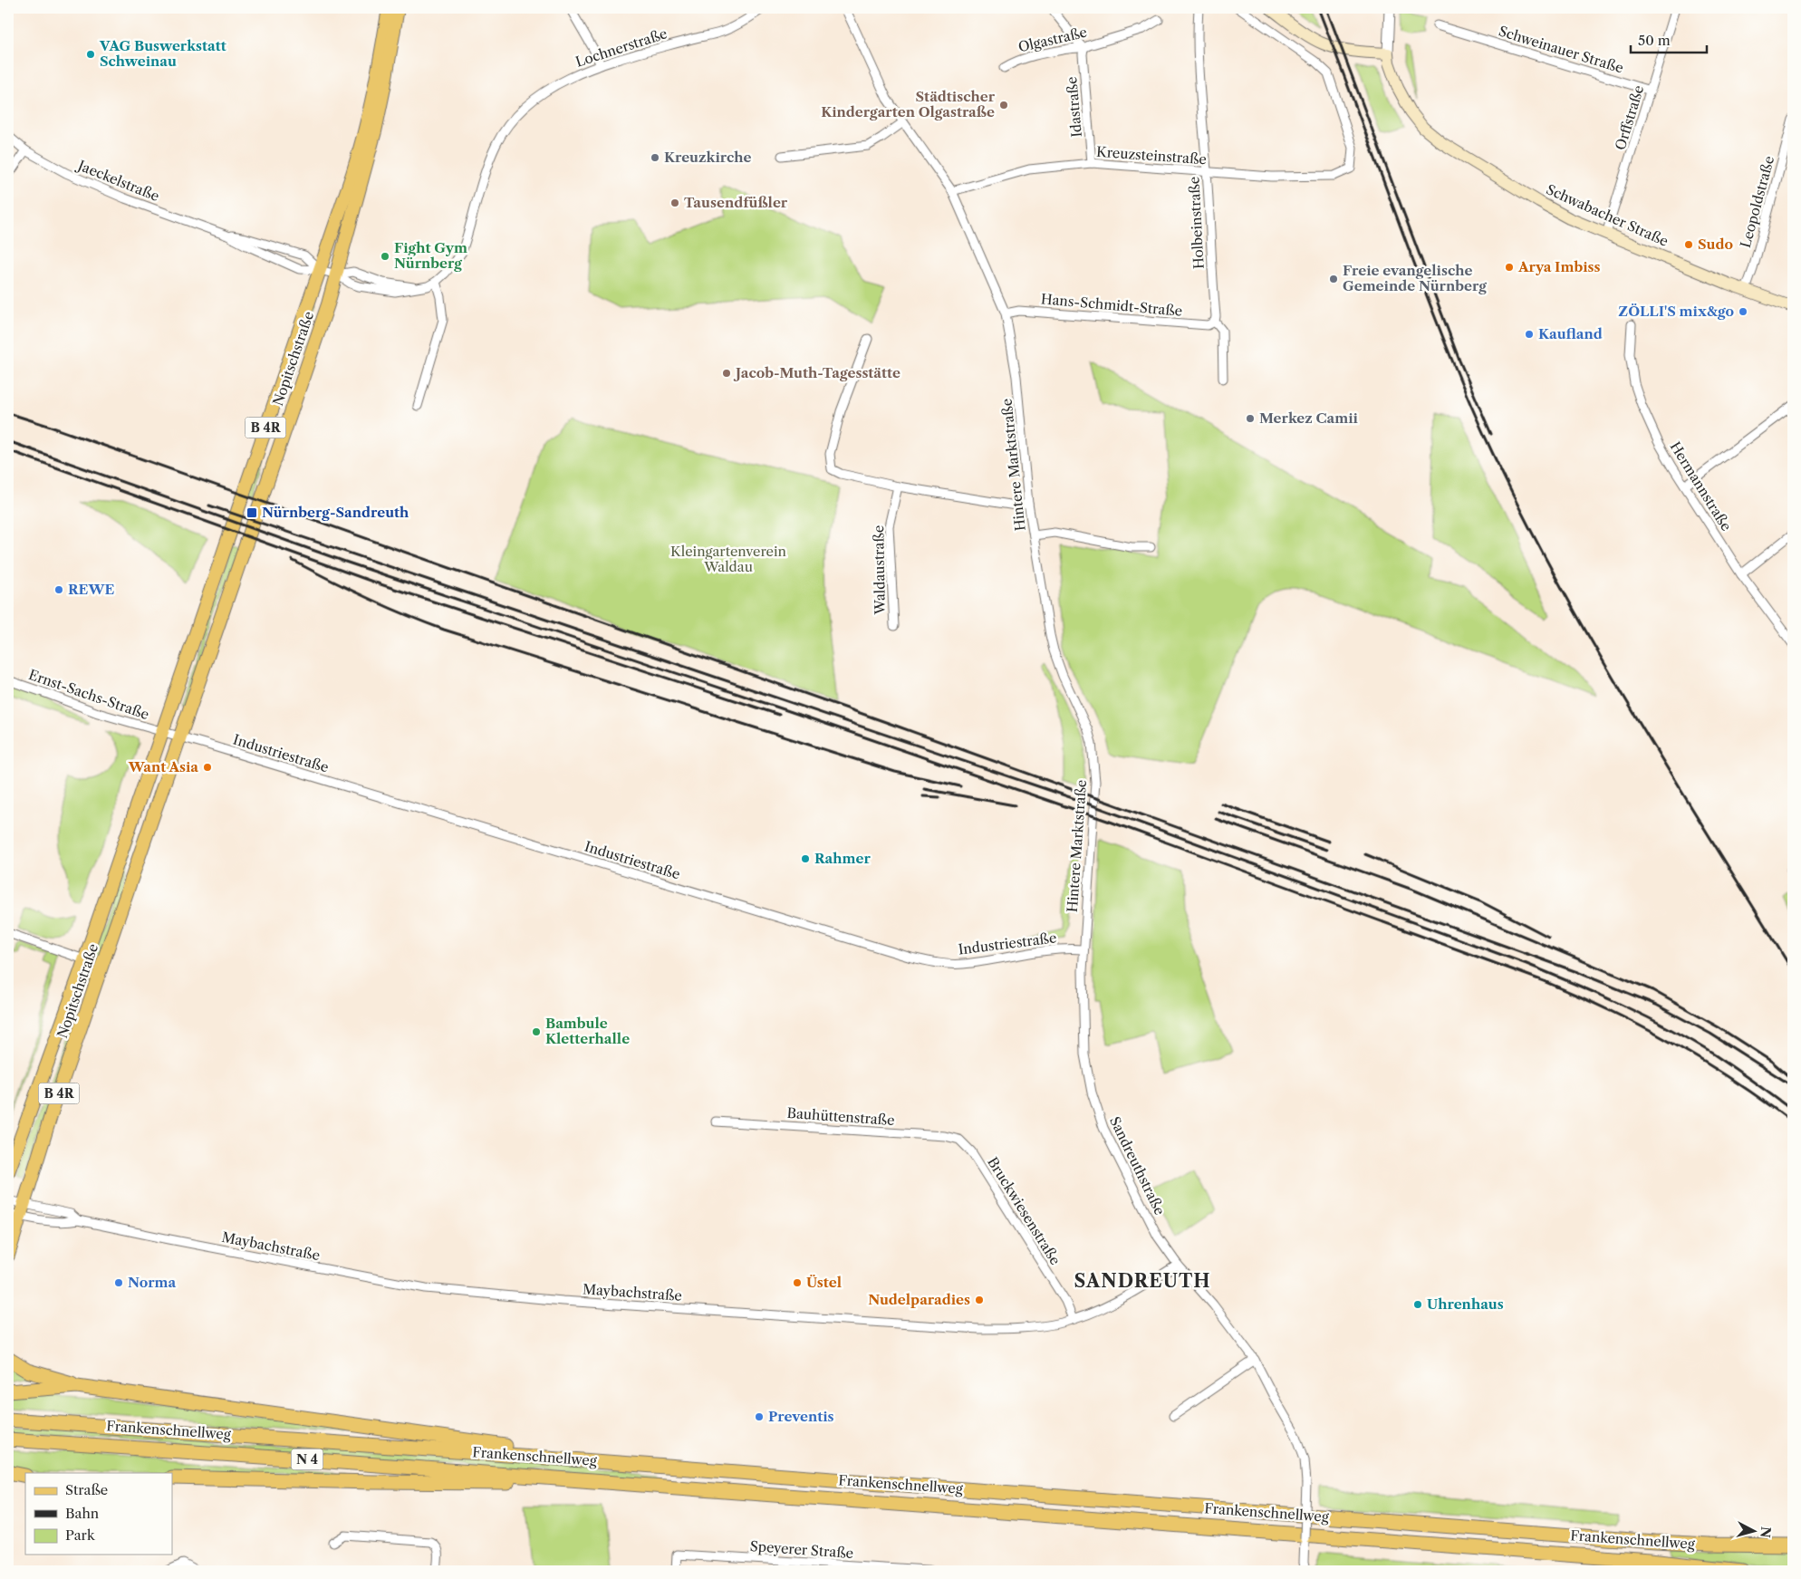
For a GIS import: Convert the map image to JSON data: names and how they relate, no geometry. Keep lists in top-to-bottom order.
{
  "streets": {
    "highway": ["Frankenschnellweg", "N 4"],
    "main road": ["Schwabacher Straße", "Nopitschstraße", "B 4R"],
    "street": [
      "Olgastraße",
      "Lochnerstraße",
      "Schweinauer Straße",
      "Idastraße",
      "Orffstraße",
      "Kreuzsteinstraße",
      "Jaeckelstraße",
      "Leopoldstraße",
      "Holbeinstraße",
      "Hans-Schmidt-Straße",
      "Hintere Marktstraße",
      "Hermannstraße",
      "Waldaustraße",
      "Ernst-Sachs-Straße",
      "Industriestraße",
      "Bauhüttenstraße",
      "Sandreuthstraße",
      "Bruckwiesenstraße",
      "Maybachstraße",
      "Speyerer Straße"
    ]
  },
  "crossings": [
    ["Olgastraße", "Idastraße"],
    ["Lochnerstraße", "Jaeckelstraße"],
    ["Lochnerstraße", "Nopitschstraße"],
    ["Schweinauer Straße", "Orffstraße"],
    ["Idastraße", "Kreuzsteinstraße"],
    ["Orffstraße", "Schwabacher Straße"],
    ["Kreuzsteinstraße", "Holbeinstraße"],
    ["Kreuzsteinstraße", "Hintere Marktstraße"],
    ["Jaeckelstraße", "Nopitschstraße"],
    ["Leopoldstraße", "Schwabacher Straße"],
    ["Holbeinstraße", "Hans-Schmidt-Straße"],
    ["Hans-Schmidt-Straße", "Hintere Marktstraße"],
    ["Nopitschstraße", "Ernst-Sachs-Straße"],
    ["Nopitschstraße", "Industriestraße"],
    ["Nopitschstraße", "Maybachstraße"],
    ["Hintere Marktstraße", "Industriestraße"],
    ["Hintere Marktstraße", "Sandreuthstraße"],
    ["Industriestraße", "Sandreuthstraße"],
    ["Bauhüttenstraße", "Bruckwiesenstraße"],
    ["Sandreuthstraße", "Maybachstraße"],
    ["Bruckwiesenstraße", "Maybachstraße"]
  ],
  "districts": ["SANDREUTH"],
  "parks": ["Kleingartenverein Waldau"],
  "places": {
    "other": [
      "VAG Buswerkstatt Schweinau",
      "Städtischer Kindergarten Olgastraße",
      "Kreuzkirche",
      "Tausendfüßler",
      "Sudo",
      "Fight Gym Nürnberg",
      "Arya Imbiss",
      "Freie evangelische Gemeinde Nürnberg",
      "ZÖLLI'S mix&go",
      "Kaufland",
      "Jacob-Muth-Tagesstätte",
      "Merkez Camii",
      "REWE",
      "Want Asia",
      "Rahmer",
      "Bambule Kletterhalle",
      "Norma",
      "Üstel",
      "Nudelparadies",
      "Uhrenhaus",
      "Preventis"
    ],
    "transit": ["Nürnberg-Sandreuth"]
  },
  "legend": ["Straße", "Bahn", "Park"],
  "scale_bar": "50 m",
  "north": "right"
}
